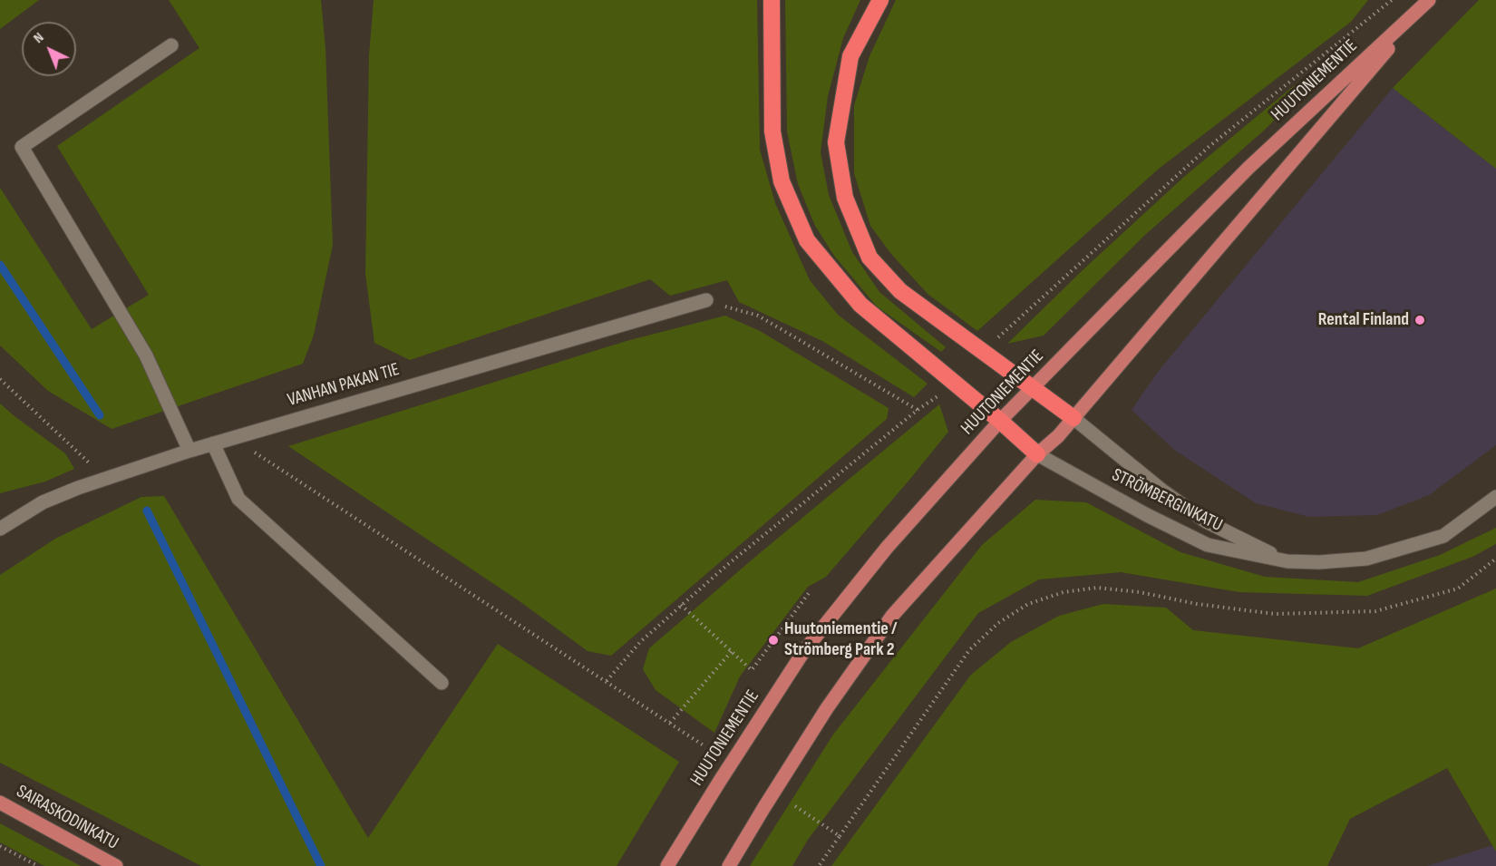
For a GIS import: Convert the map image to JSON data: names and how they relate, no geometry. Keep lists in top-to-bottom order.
{
  "streets": {
    "main road": ["HUUTONIEMENTIE", "SAIRASKODINKATU"],
    "street": ["VANHAN PAKAN TIE", "STRÖMBERGINKATU"]
  },
  "crossings": [
    ["HUUTONIEMENTIE", "STRÖMBERGINKATU"]
  ],
  "places": ["Rental Finland", "Huutoniementie / Strömberg Park 2"],
  "north": "top left"
}
